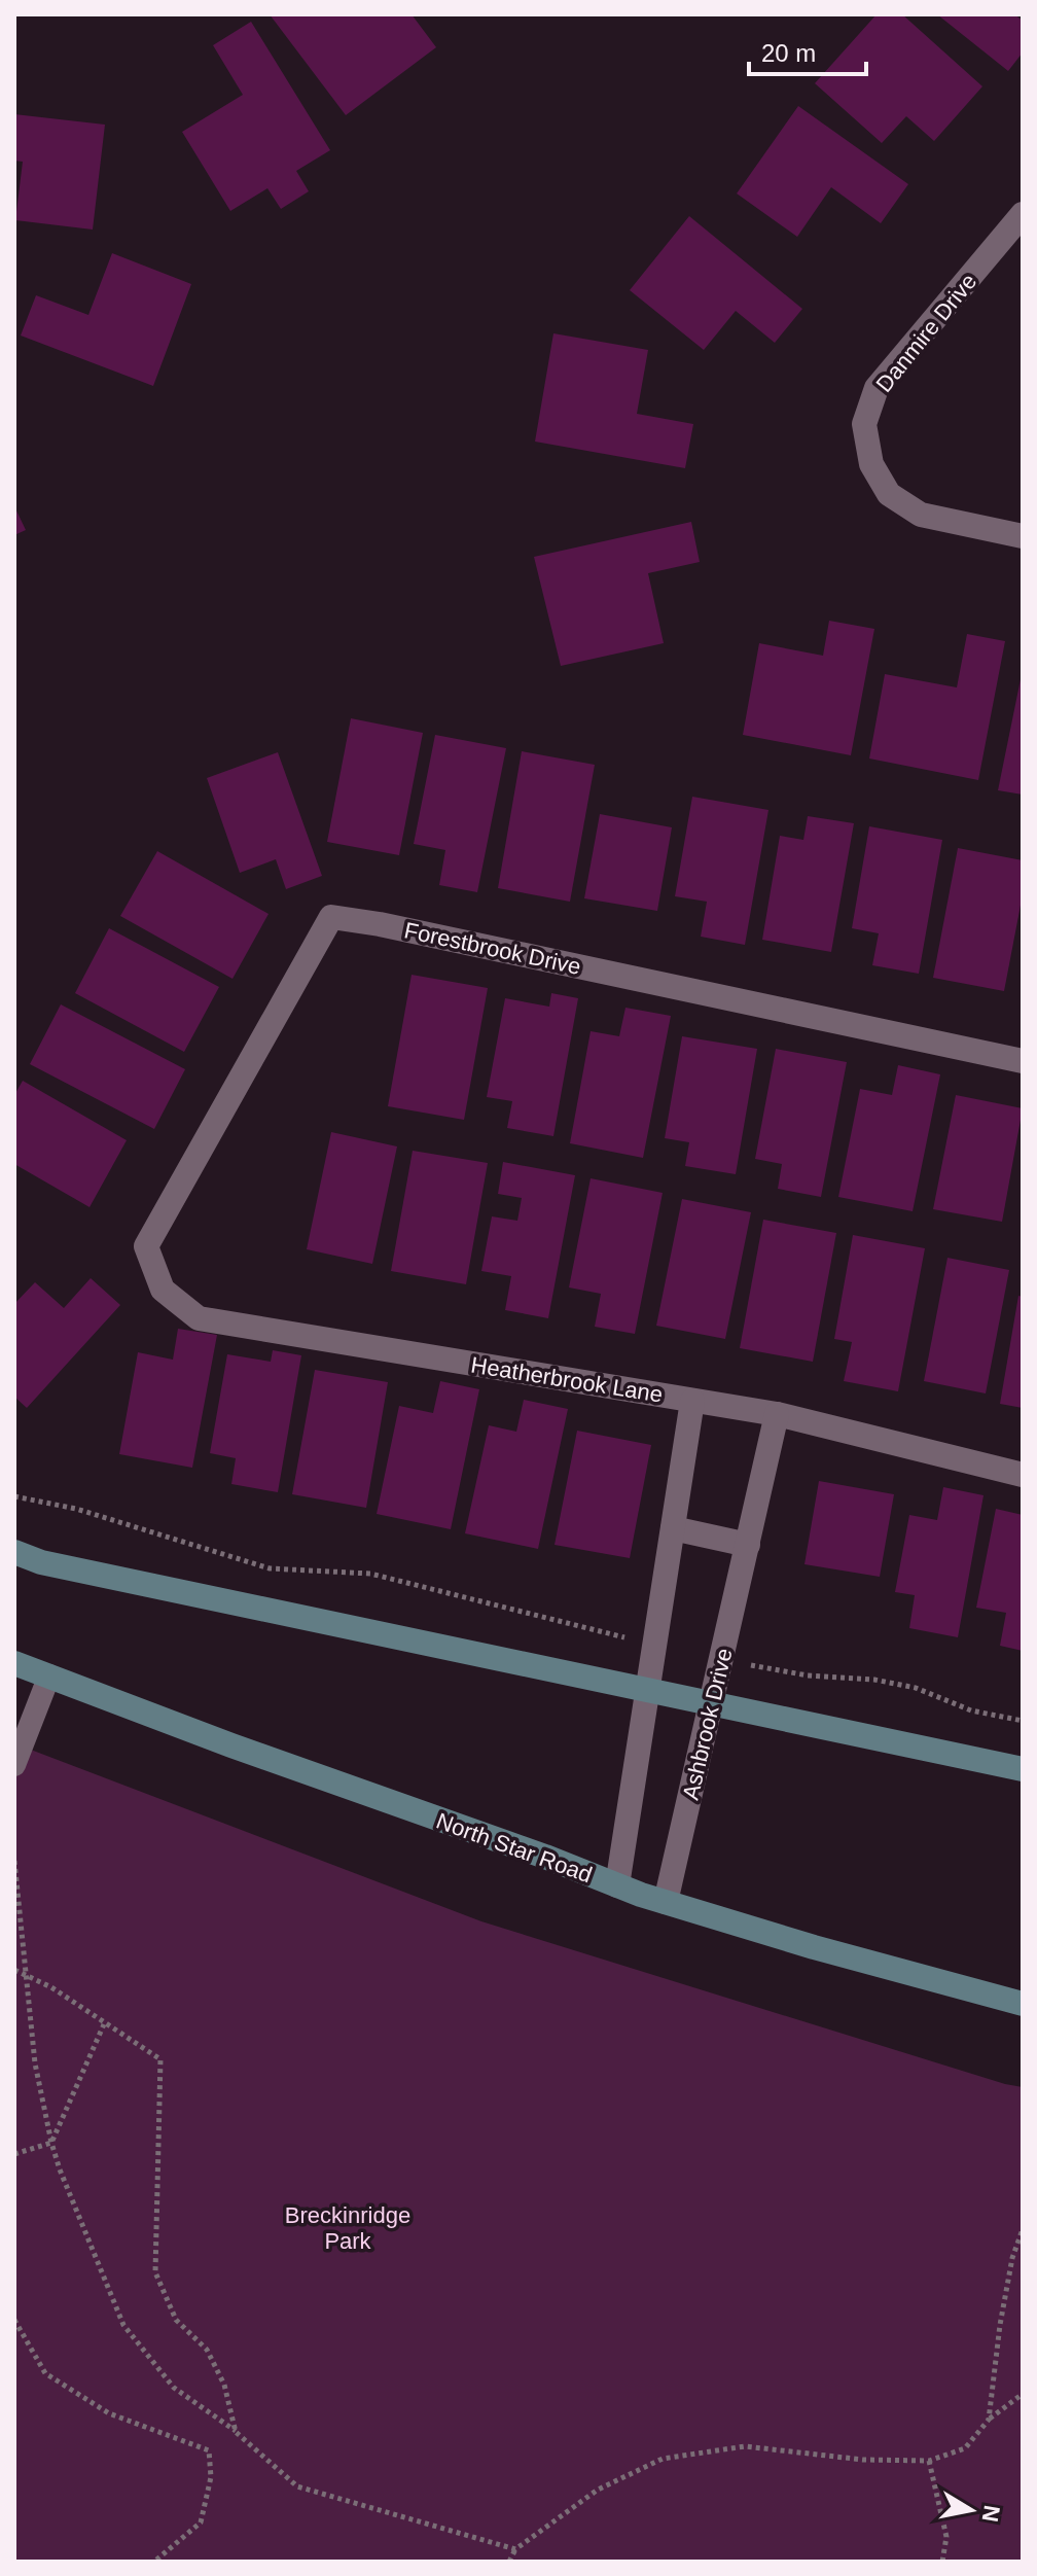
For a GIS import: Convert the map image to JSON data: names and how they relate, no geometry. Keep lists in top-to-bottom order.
{
  "streets": {
    "main road": ["North Star Road"],
    "street": [
      "Danmire Drive",
      "Forestbrook Drive",
      "Heatherbrook Lane",
      "Ashbrook Drive"
    ]
  },
  "crossings": [
    ["Forestbrook Drive", "Heatherbrook Lane"],
    ["Heatherbrook Lane", "Ashbrook Drive"],
    ["Ashbrook Drive", "North Star Road"]
  ],
  "parks": ["Breckinridge Park"],
  "scale_bar": "20 m",
  "north": "right"
}
